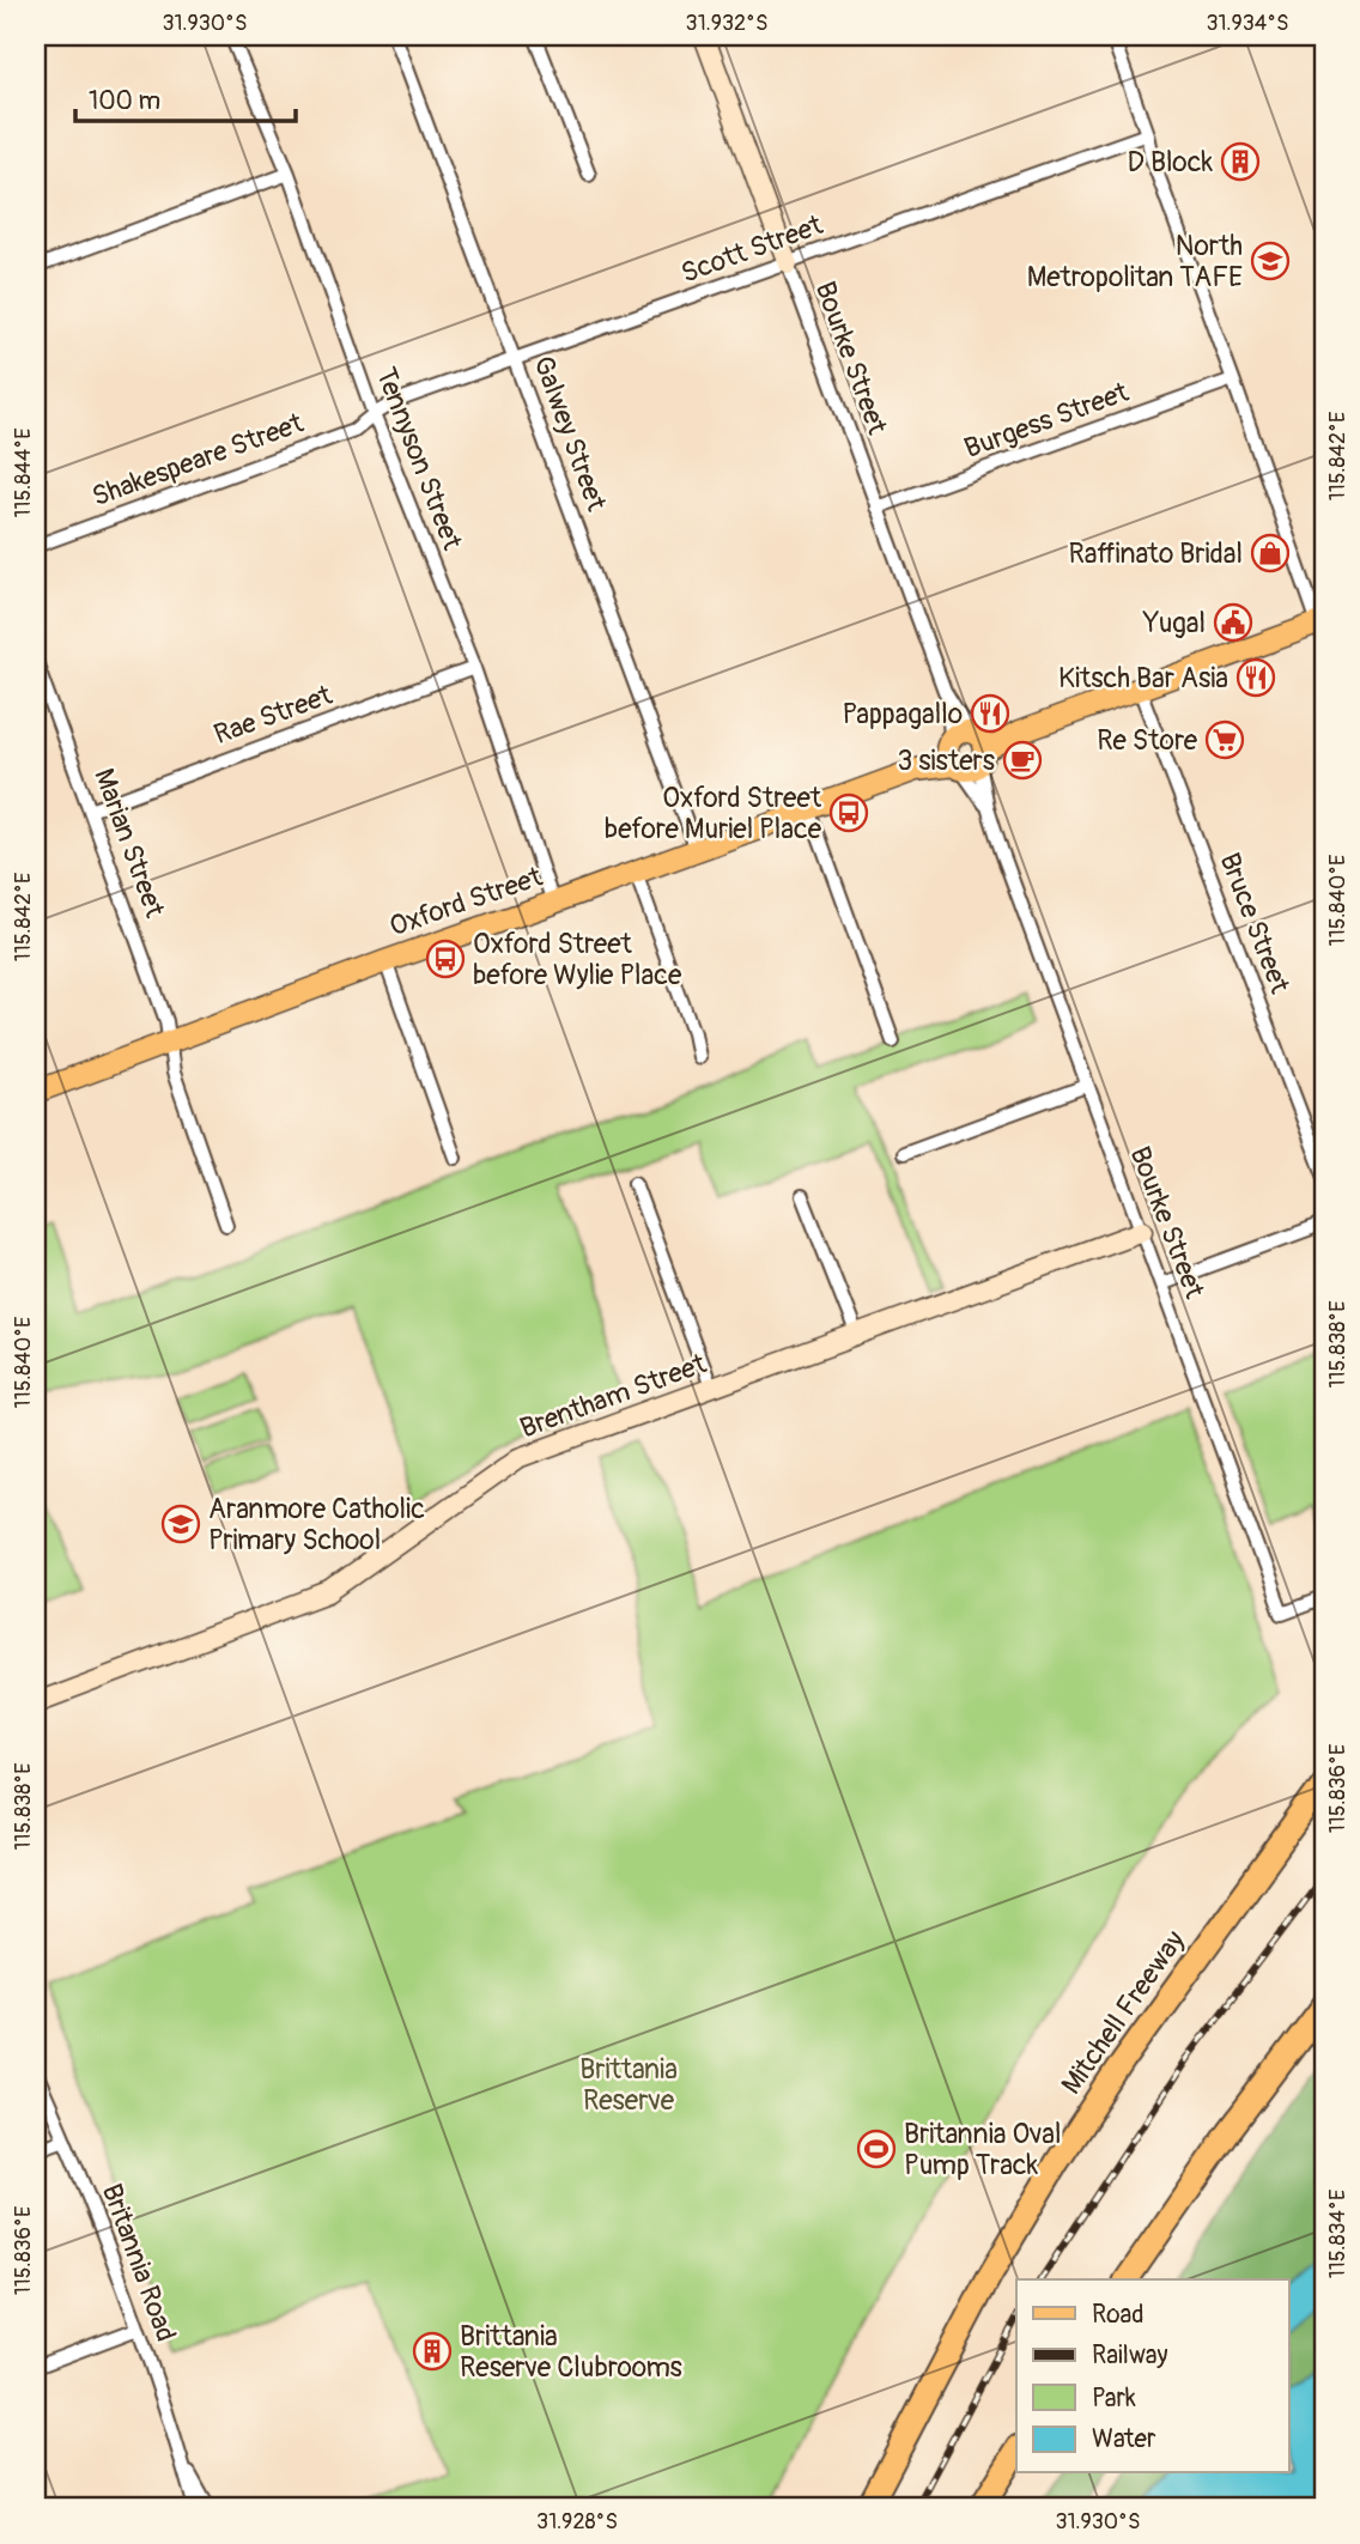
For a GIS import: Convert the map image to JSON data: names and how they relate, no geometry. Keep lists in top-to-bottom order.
{
  "streets": {
    "highway": ["Mitchell Freeway"],
    "main road": ["Oxford Street"],
    "street": [
      "Scott Street",
      "Bourke Street",
      "Burgess Street",
      "Galwey Street",
      "Tennyson Street",
      "Shakespeare Street",
      "Rae Street",
      "Marian Street",
      "Bruce Street",
      "Brentham Street",
      "Britannia Road"
    ]
  },
  "crossings": [
    ["Scott Street", "Bourke Street"],
    ["Scott Street", "Galwey Street"],
    ["Scott Street", "Tennyson Street"],
    ["Scott Street", "Shakespeare Street"],
    ["Bourke Street", "Burgess Street"],
    ["Bourke Street", "Oxford Street"],
    ["Bourke Street", "Brentham Street"],
    ["Galwey Street", "Oxford Street"],
    ["Tennyson Street", "Shakespeare Street"],
    ["Tennyson Street", "Rae Street"],
    ["Tennyson Street", "Oxford Street"],
    ["Rae Street", "Marian Street"],
    ["Marian Street", "Oxford Street"]
  ],
  "parks": ["Brittania Reserve"],
  "places": {
    "building": ["D Block", "Brittania Reserve Clubrooms"],
    "school or university": ["North Metropolitan TAFE", "Aranmore Catholic Primary School"],
    "shop": ["Raffinato Bridal"],
    "public building": ["Yugal"],
    "restaurant": ["Kitsch Bar Asia", "Pappagallo"],
    "supermarket": ["Re Store"],
    "cafe": ["3 sisters"],
    "bus stop": ["Oxford Street before Muriel Place", "Oxford Street before Wylie Place"],
    "sports": ["Britannia Oval Pump Track"]
  },
  "legend": [
    "Road",
    "Railway",
    "Park",
    "Water"
  ],
  "scale_bar": "100 m",
  "coordinates": [
    "31.930°S",
    "31.932°S",
    "31.934°S",
    "115.842°E",
    "115.844°E",
    "115.840°E",
    "115.838°E",
    "115.836°E",
    "115.834°E",
    "31.928°S"
  ]
}
